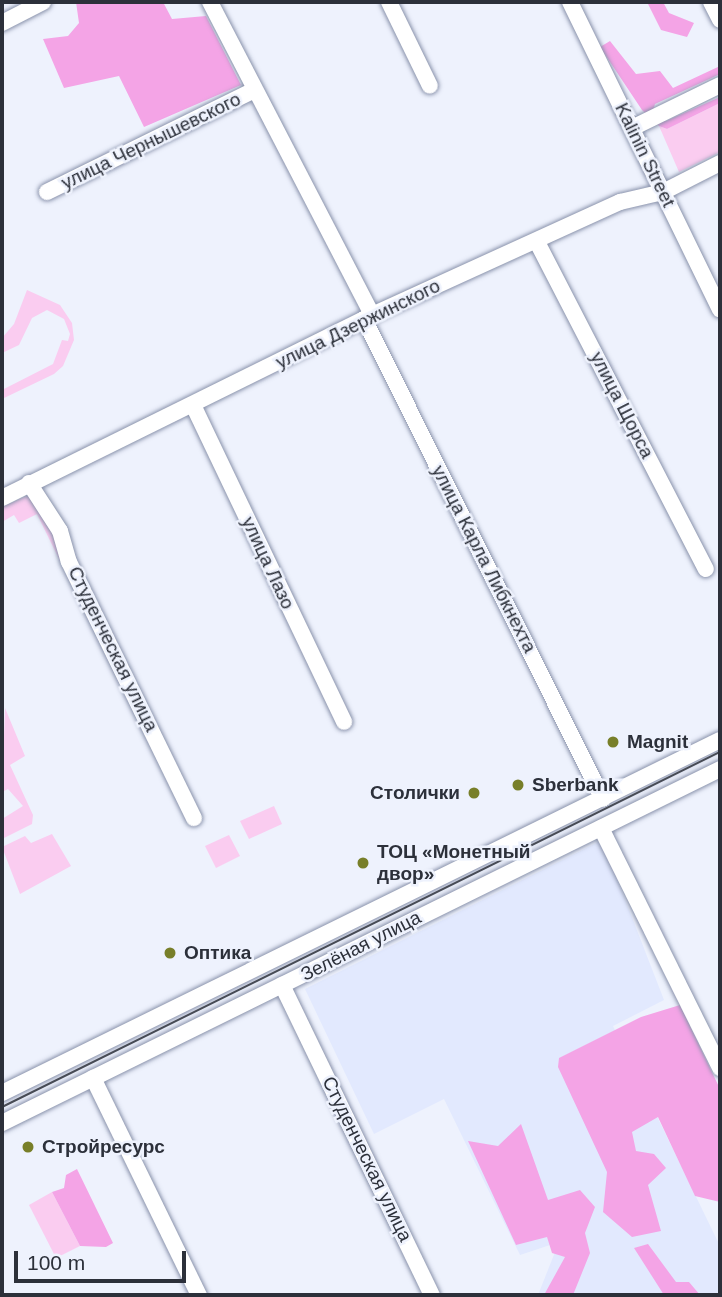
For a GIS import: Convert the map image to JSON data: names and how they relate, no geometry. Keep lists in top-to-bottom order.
{
  "streets": {
    "street": [
      "улица Чернышевского",
      "Kalinin Street",
      "улица Дзержинского",
      "улица Щорса",
      "улица Карла Либкнехта",
      "улица Лазо",
      "Студенческая улица",
      "Зелёная улица"
    ]
  },
  "crossings": [
    ["улица Чернышевского", "улица Карла Либкнехта"],
    ["Kalinin Street", "улица Дзержинского"],
    ["улица Дзержинского", "улица Щорса"],
    ["улица Дзержинского", "улица Карла Либкнехта"],
    ["улица Дзержинского", "улица Лазо"],
    ["улица Дзержинского", "Студенческая улица"],
    ["улица Карла Либкнехта", "Зелёная улица"],
    ["Студенческая улица", "Зелёная улица"]
  ],
  "places": [
    "Magnit",
    "Sberbank",
    "Столички",
    "ТОЦ «Монетный двор»",
    "Оптика",
    "Стройресурс"
  ],
  "scale_bar": "100 m"
}
